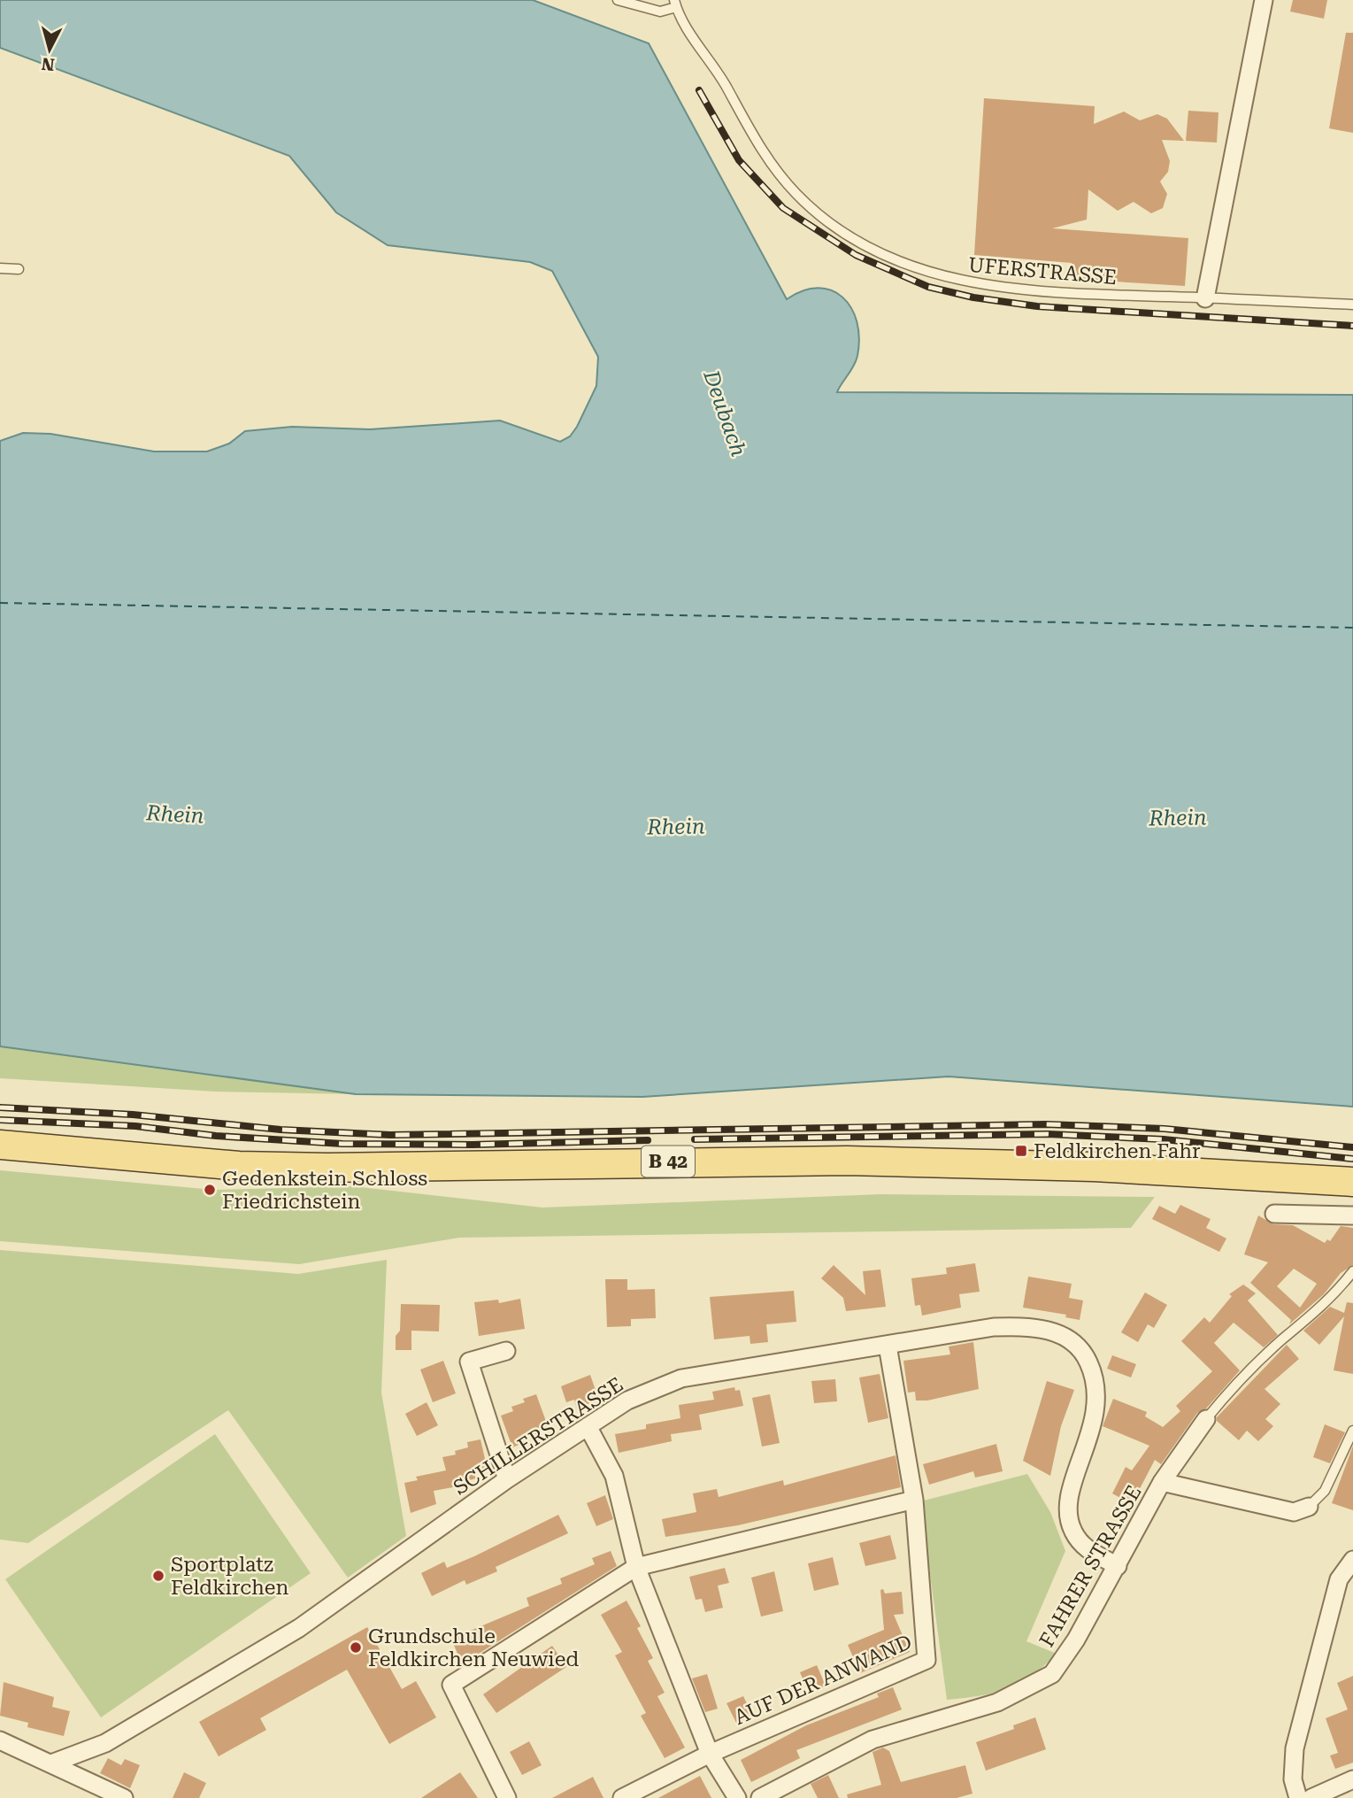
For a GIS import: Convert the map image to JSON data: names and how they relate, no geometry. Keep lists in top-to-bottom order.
{
  "streets": {
    "main road": ["B 42"],
    "street": ["SCHILLERSTRASSE", "FAHRER STRASSE", "AUF DER ANWAND"],
    "lane": ["UFERSTRASSE"]
  },
  "crossings": [
    ["SCHILLERSTRASSE", "FAHRER STRASSE"],
    ["SCHILLERSTRASSE", "AUF DER ANWAND"]
  ],
  "water": ["Deubach", "Rhein"],
  "places": {
    "transit": ["Feldkirchen Fahr"],
    "other": ["Gedenkstein Schloss Friedrichstein", "Sportplatz Feldkirchen", "Grundschule Feldkirchen Neuwied"]
  },
  "north": "bottom"
}
